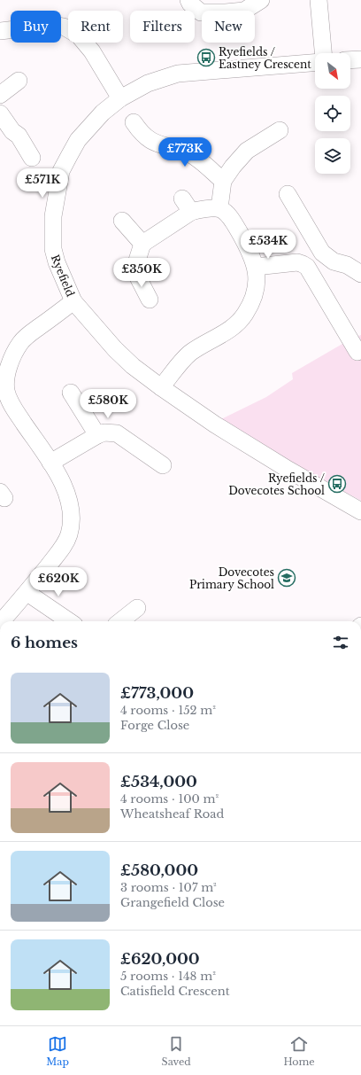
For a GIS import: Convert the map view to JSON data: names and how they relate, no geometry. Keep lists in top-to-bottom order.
{
  "streets": {
    "street": ["Ryefield"]
  },
  "places": {
    "bus stop": ["Ryefields / Eastney Crescent", "Ryefields / Dovecotes School"],
    "school or university": ["Dovecotes Primary School"]
  },
  "north": "bottom right",
  "page": {
    "chip": [
      "Buy",
      "Rent",
      "Filters",
      "New"
    ],
    "price": [
      "£773K",
      "£571K",
      "£534K",
      "£350K",
      "£580K",
      "£620K"
    ],
    "heading": "6 homes",
    "list": [
      {
        "name": "£773,000",
        "note": "4 rooms · 152 m² · Forge Close"
      },
      {
        "name": "£534,000",
        "note": "4 rooms · 100 m² · Wheatsheaf Road"
      },
      {
        "name": "£580,000",
        "note": "3 rooms · 107 m² · Grangefield Close"
      },
      {
        "name": "£620,000",
        "note": "5 rooms · 148 m² · Catisfield Crescent"
      }
    ],
    "tabs": ["Map", "Saved", "Home"]
  }
}
